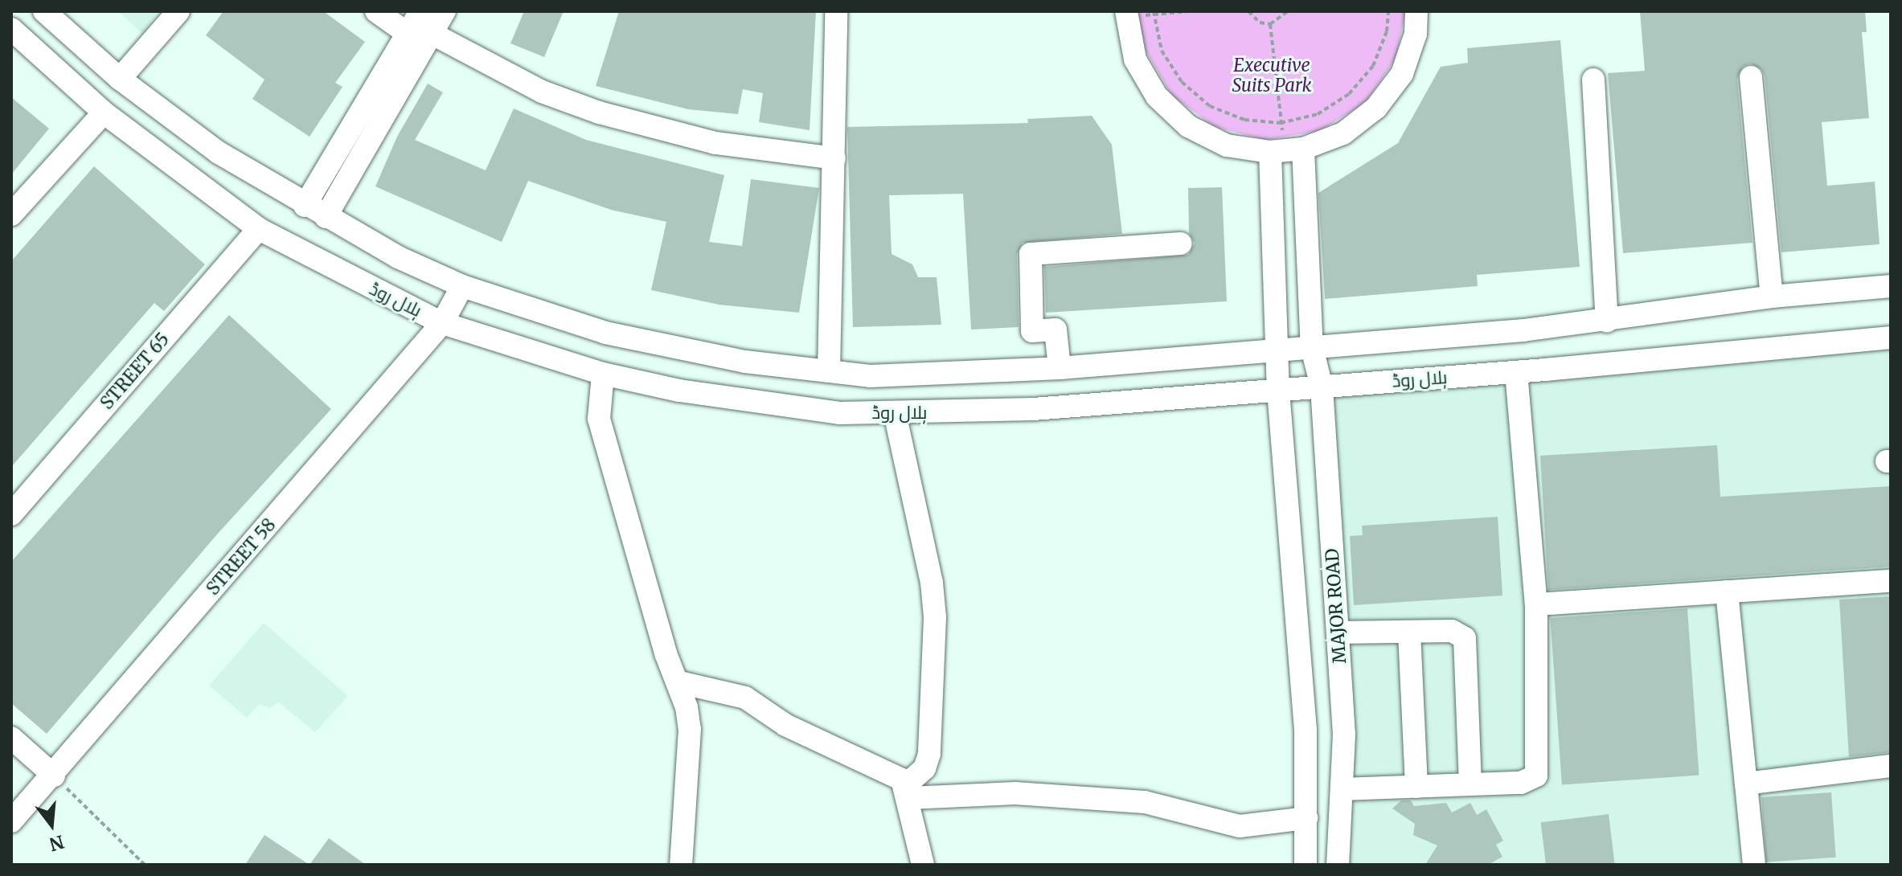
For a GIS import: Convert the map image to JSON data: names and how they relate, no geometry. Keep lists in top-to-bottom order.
{
  "streets": {
    "street": [
      "ہلال روڈ",
      "STREET 65",
      "STREET 58",
      "MAJOR ROAD"
    ]
  },
  "crossings": [
    ["ہلال روڈ", "STREET 65"],
    ["ہلال روڈ", "STREET 58"],
    ["ہلال روڈ", "MAJOR ROAD"]
  ],
  "parks": ["Executive Suits Park"],
  "north": "bottom"
}
